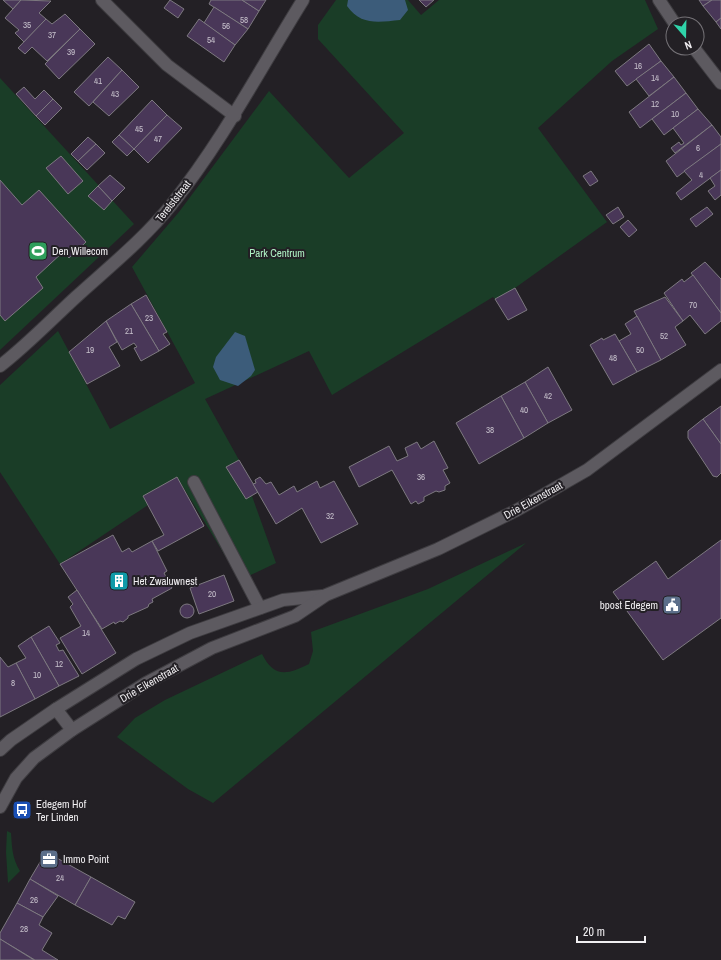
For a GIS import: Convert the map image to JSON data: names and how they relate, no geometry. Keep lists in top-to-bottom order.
{
  "streets": {
    "street": ["Terelststraat", "Drie Eikenstraat"]
  },
  "parks": ["Park Centrum"],
  "places": {
    "sports": ["Den Willecom"],
    "building": ["Het Zwaluwnest"],
    "public building": ["bpost Edegem"],
    "bus stop": ["Edegem Hof Ter Linden"],
    "office": ["Immo Point"]
  },
  "house_numbers": [
    "58",
    "35",
    "56",
    "37",
    "54",
    "39",
    "16",
    "14",
    "41",
    "43",
    "12",
    "10",
    "45",
    "47",
    "6",
    "4",
    "70",
    "23",
    "21",
    "52",
    "19",
    "50",
    "48",
    "42",
    "40",
    "38",
    "36",
    "32",
    "20",
    "14",
    "12",
    "10",
    "8",
    "24",
    "26",
    "28"
  ],
  "scale_bar": "20 m",
  "north": "bottom"
}
